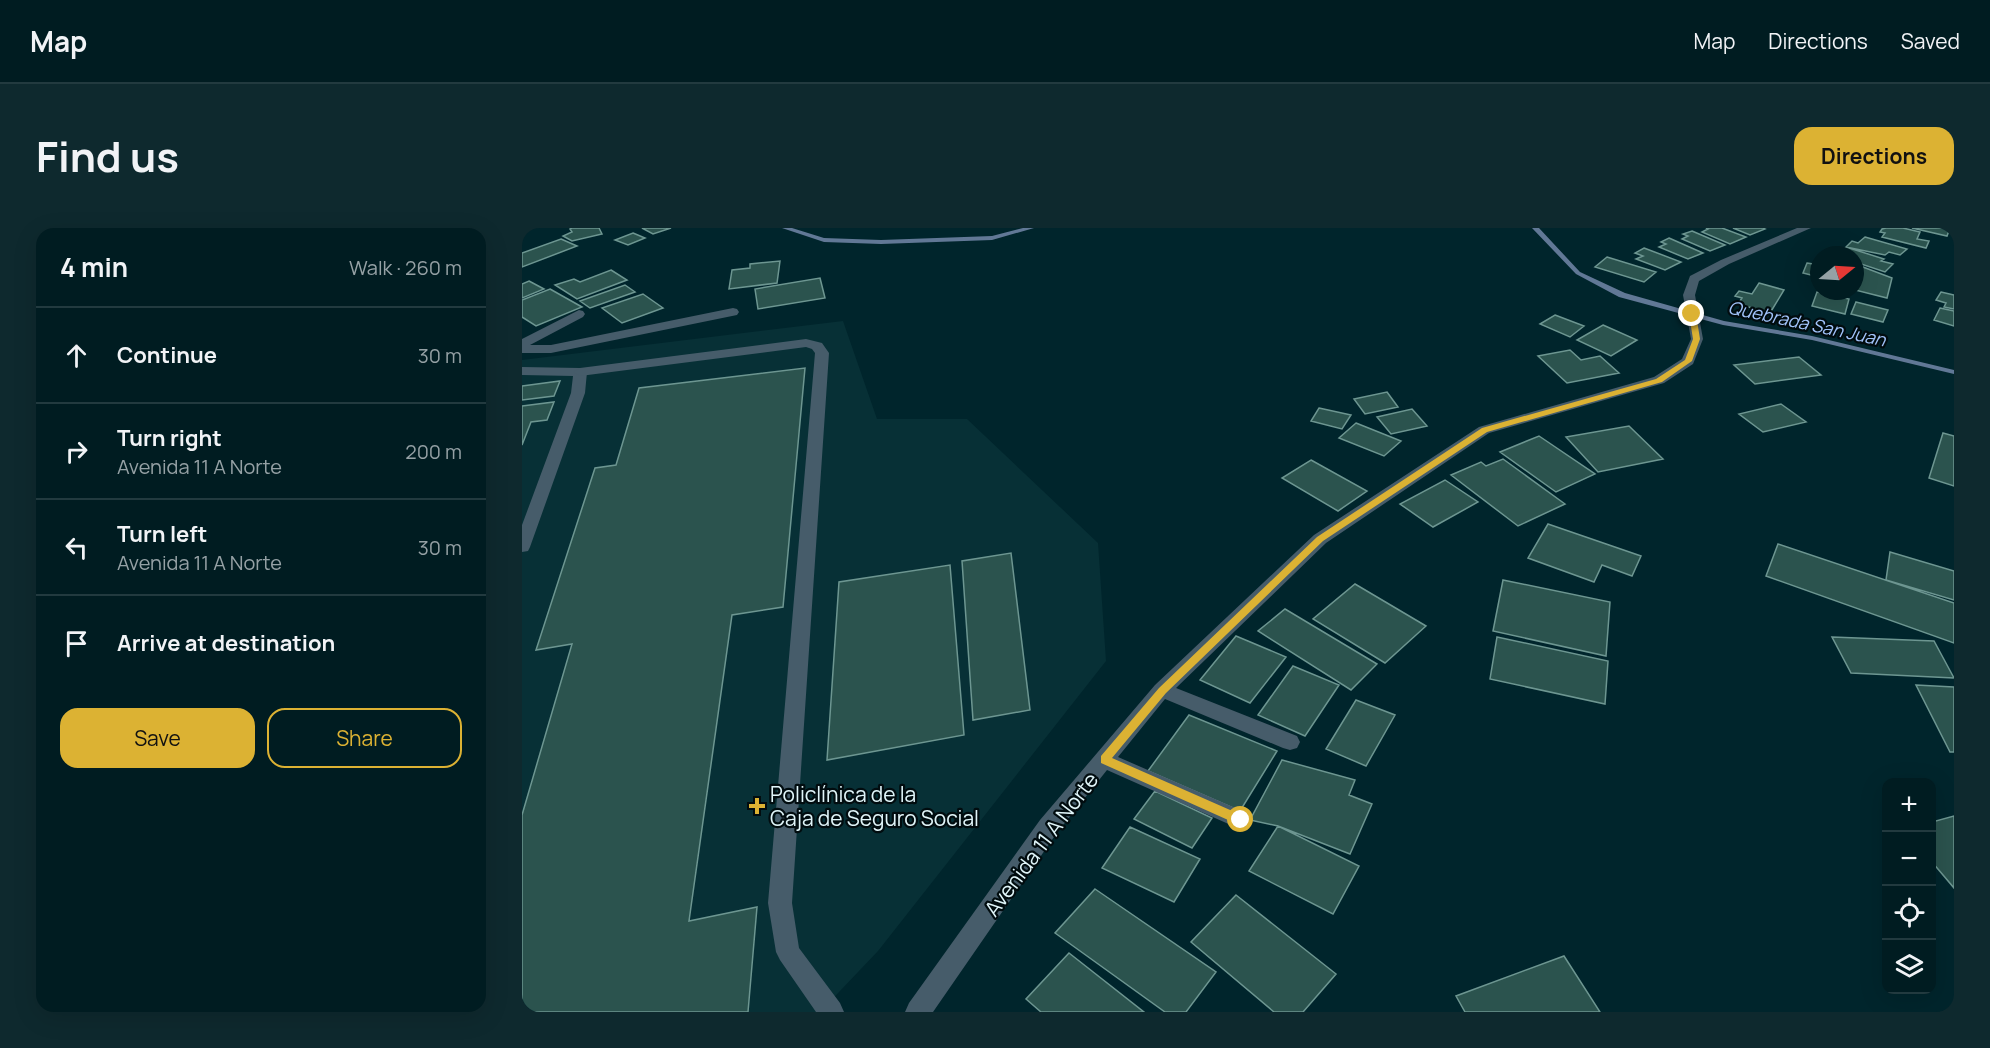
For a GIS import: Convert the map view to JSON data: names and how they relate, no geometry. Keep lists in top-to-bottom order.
{
  "streets": {
    "street": ["Avenida 11 A Norte"]
  },
  "water": ["Quebrada San Juan"],
  "places": {
    "health": ["Policlínica de la Caja de Seguro Social"]
  },
  "north": "right",
  "page": {
    "header": "Map",
    "nav": ["Map", "Directions", "Saved"],
    "title": "Find us",
    "buttons": [
      "Directions",
      ["Save", "Share"]
    ],
    "heading": ["4 min", "Walk · 260 m"],
    "list": [
      ["Continue", "30 m"],
      ["Turn right", "Avenida 11 A Norte", "200 m"],
      ["Turn left", "Avenida 11 A Norte", "30 m"],
      "Arrive at destination"
    ],
    "map_buttons": ["+", "−"]
  }
}
